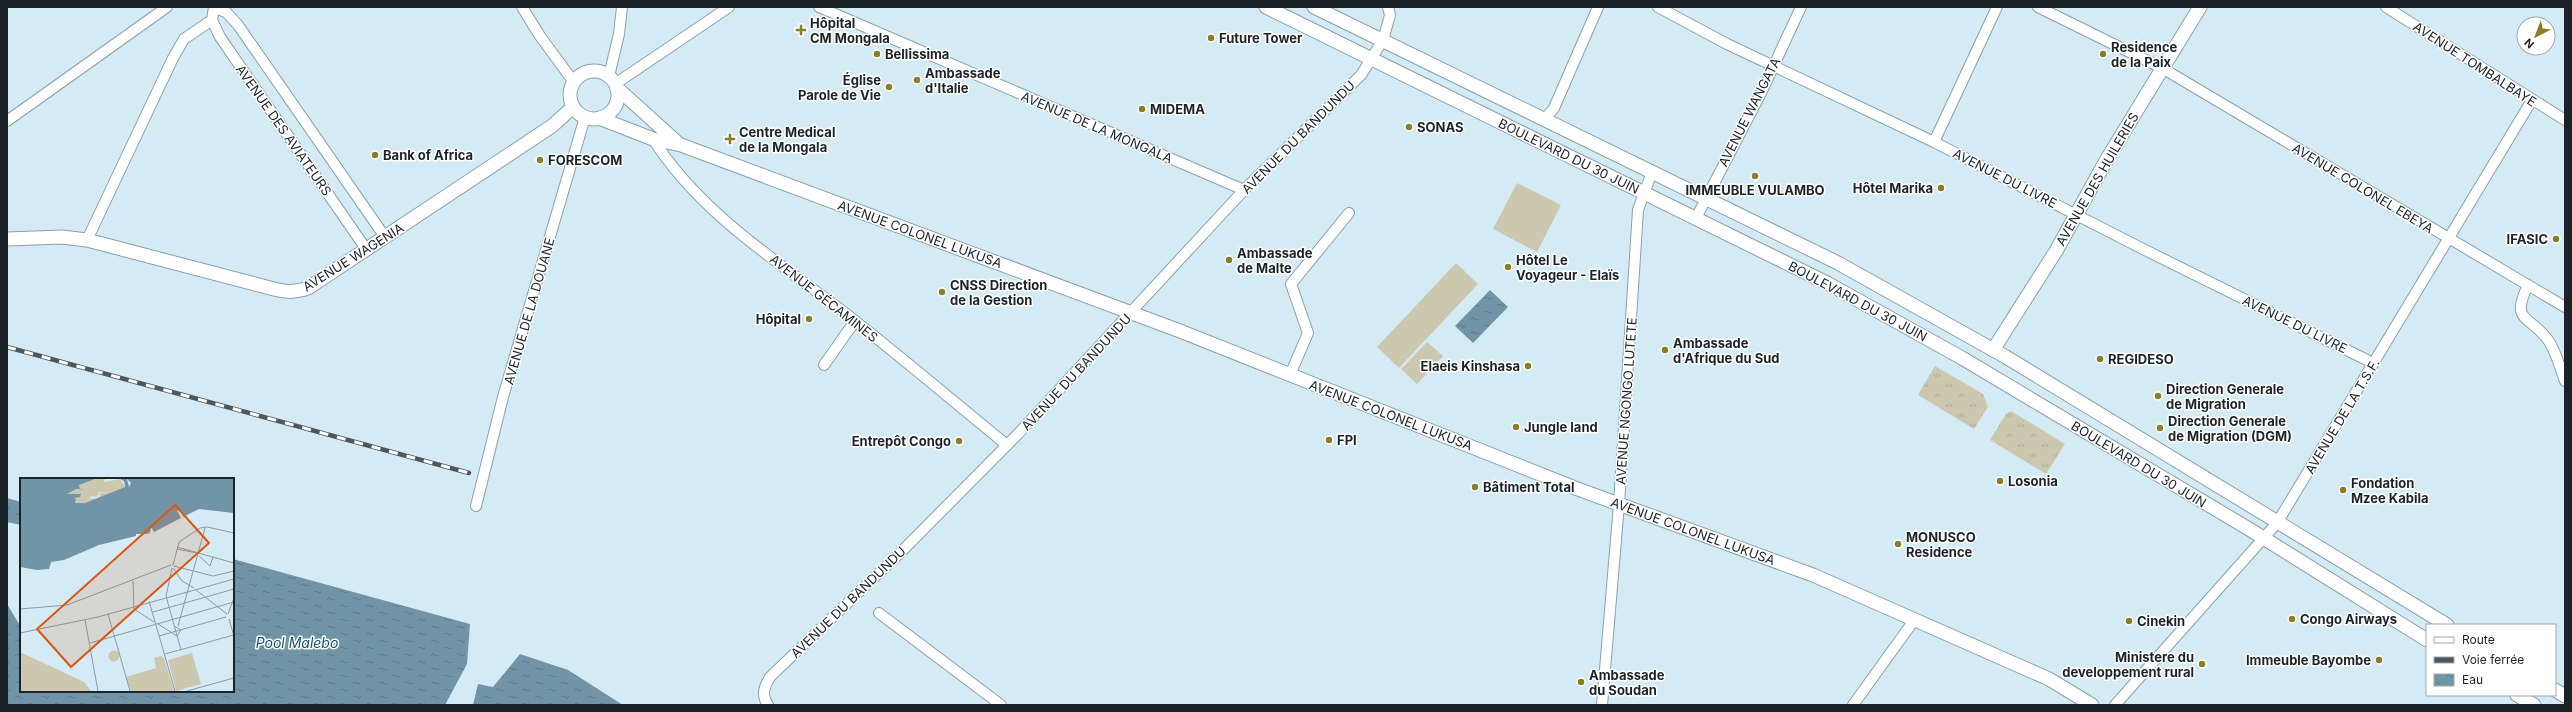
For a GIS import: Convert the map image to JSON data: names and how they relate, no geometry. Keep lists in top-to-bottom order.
{
  "streets": {
    "main road": [
      "BOULEVARD DU 30 JUIN",
      "AVENUE DES HUILERIES",
      "AVENUE COLONEL LUKUSA",
      "AVENUE WAGENIA"
    ],
    "street": [
      "AVENUE TOMBALBAYE",
      "AVENUE WANGATA",
      "AVENUE DE LA MONGALA",
      "AVENUE DES AVIATEURS",
      "AVENUE DU BANDUNDU",
      "AVENUE DU LIVRE",
      "AVENUE COLONEL EBEYA",
      "AVENUE GÉCAMINES",
      "AVENUE DE LA DOUANE",
      "AVENUE NGONGO LUTETE",
      "AVENUE DE LA T.S.F."
    ]
  },
  "crossings": [
    ["AVENUE TOMBALBAYE", "AVENUE DE LA T.S.F."],
    ["AVENUE WANGATA", "BOULEVARD DU 30 JUIN"],
    ["AVENUE WANGATA", "AVENUE DU LIVRE"],
    ["AVENUE DE LA MONGALA", "AVENUE DU BANDUNDU"],
    ["AVENUE DES AVIATEURS", "AVENUE WAGENIA"],
    ["AVENUE DU BANDUNDU", "BOULEVARD DU 30 JUIN"],
    ["AVENUE DU BANDUNDU", "AVENUE COLONEL LUKUSA"],
    ["AVENUE DU BANDUNDU", "AVENUE GÉCAMINES"],
    ["BOULEVARD DU 30 JUIN", "AVENUE DES HUILERIES"],
    ["BOULEVARD DU 30 JUIN", "AVENUE NGONGO LUTETE"],
    ["BOULEVARD DU 30 JUIN", "AVENUE DE LA T.S.F."],
    ["AVENUE DU LIVRE", "AVENUE DES HUILERIES"],
    ["AVENUE DU LIVRE", "AVENUE DE LA T.S.F."],
    ["AVENUE DES HUILERIES", "AVENUE COLONEL EBEYA"],
    ["AVENUE COLONEL EBEYA", "AVENUE DE LA T.S.F."],
    ["AVENUE COLONEL LUKUSA", "AVENUE WAGENIA"],
    ["AVENUE COLONEL LUKUSA", "AVENUE GÉCAMINES"],
    ["AVENUE COLONEL LUKUSA", "AVENUE DE LA DOUANE"],
    ["AVENUE COLONEL LUKUSA", "AVENUE NGONGO LUTETE"],
    ["AVENUE WAGENIA", "AVENUE DE LA DOUANE"]
  ],
  "water": ["Pool Malebo"],
  "places": {
    "health": ["Hôpital CM Mongala", "Centre Medical de la Mongala"],
    "other": [
      "Future Tower",
      "Bellissima",
      "Residence de la Paix",
      "Ambassade d'Italie",
      "Église Parole de Vie",
      "MIDEMA",
      "SONAS",
      "Bank of Africa",
      "FORESCOM",
      "IMMEUBLE VULAMBO",
      "Hôtel Marika",
      "IFASIC",
      "Ambassade de Malte",
      "Hôtel Le Voyageur - Elaïs",
      "CNSS Direction de la Gestion",
      "Hôpital",
      "Ambassade d'Afrique du Sud",
      "REGIDESO",
      "Elaeis Kinshasa",
      "Direction Generale de Migration",
      "Jungle land",
      "Direction Generale de Migration (DGM)",
      "FPI",
      "Entrepôt Congo",
      "Losonia",
      "Bâtiment Total",
      "Fondation Mzee Kabila",
      "MONUSCO Residence",
      "Congo Airways",
      "Cinekin",
      "Immeuble Bayombe",
      "Ministere du developpement rural",
      "Ambassade du Soudan"
    ]
  },
  "legend": ["Route", "Voie ferrée", "Eau"],
  "north": "bottom left"
}
